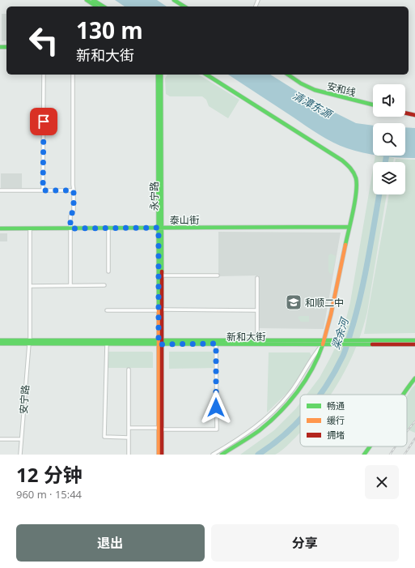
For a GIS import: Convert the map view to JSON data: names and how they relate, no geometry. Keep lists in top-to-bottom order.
{
  "streets": {
    "main road": [
      "安和线",
      "永宁路",
      "泰山街",
      "新和大街"
    ],
    "street": ["安宁路"]
  },
  "crossings": [
    ["永宁路", "泰山街"],
    ["永宁路", "新和大街"],
    ["泰山街", "安宁路"],
    ["新和大街", "安宁路"]
  ],
  "water": ["清漳东源", "梁余河"],
  "places": {
    "school or university": ["和顺二中"]
  },
  "legend": ["畅通", "缓行", "拥堵"],
  "page": {
    "turn": ["130 m", "新和大街"],
    "heading": ["12 分钟", "960 m · 15:44"],
    "buttons": ["退出", "分享"]
  }
}
